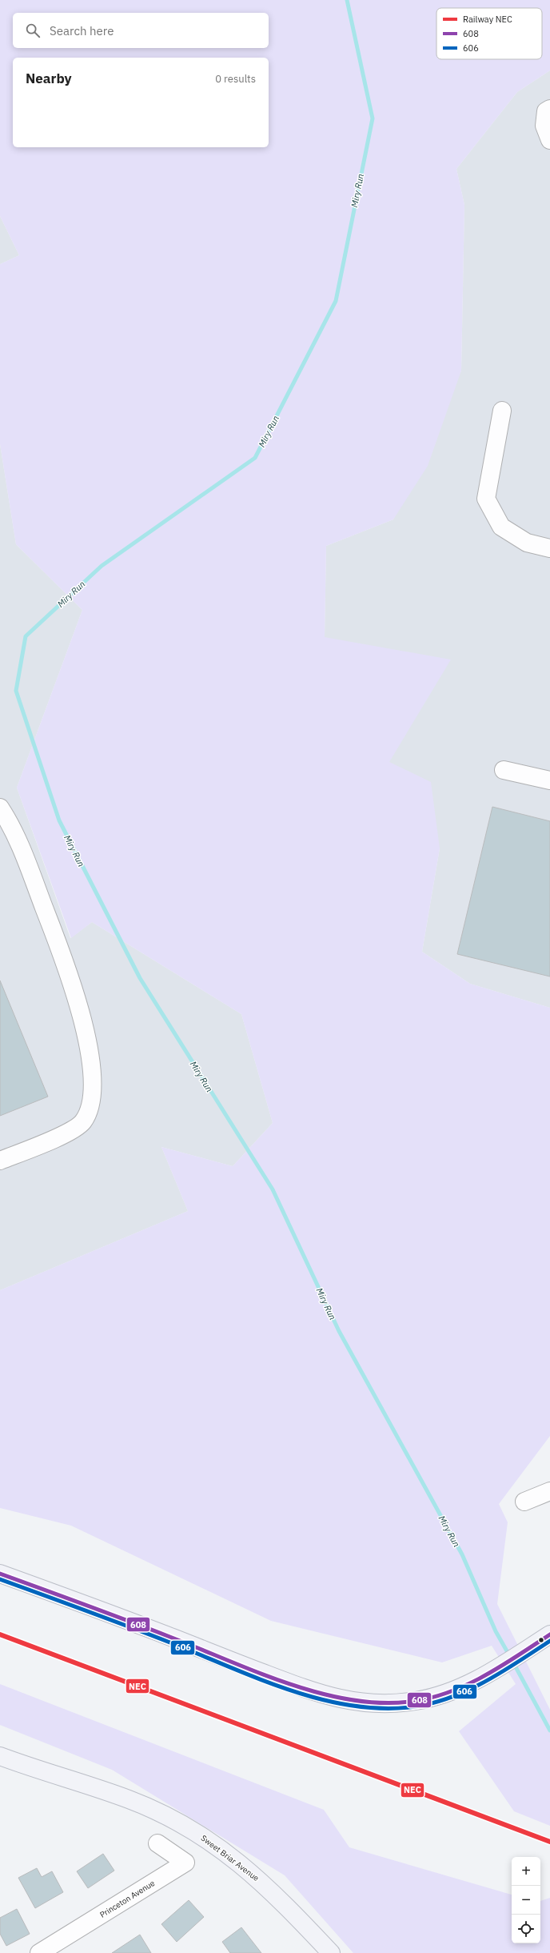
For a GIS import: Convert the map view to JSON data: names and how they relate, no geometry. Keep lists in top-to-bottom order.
{
  "streets": {
    "main road": ["Sweet Briar Avenue"],
    "street": ["Princeton Avenue"]
  },
  "water": ["Miry Run"],
  "lines": ["transit line 608", "transit line 606", "rail line NEC"],
  "legend": ["Railway NEC", "608", "606"],
  "page": {
    "search": "Search here",
    "heading": ["Nearby", "0 results"],
    "map_buttons": ["+", "−"]
  }
}
